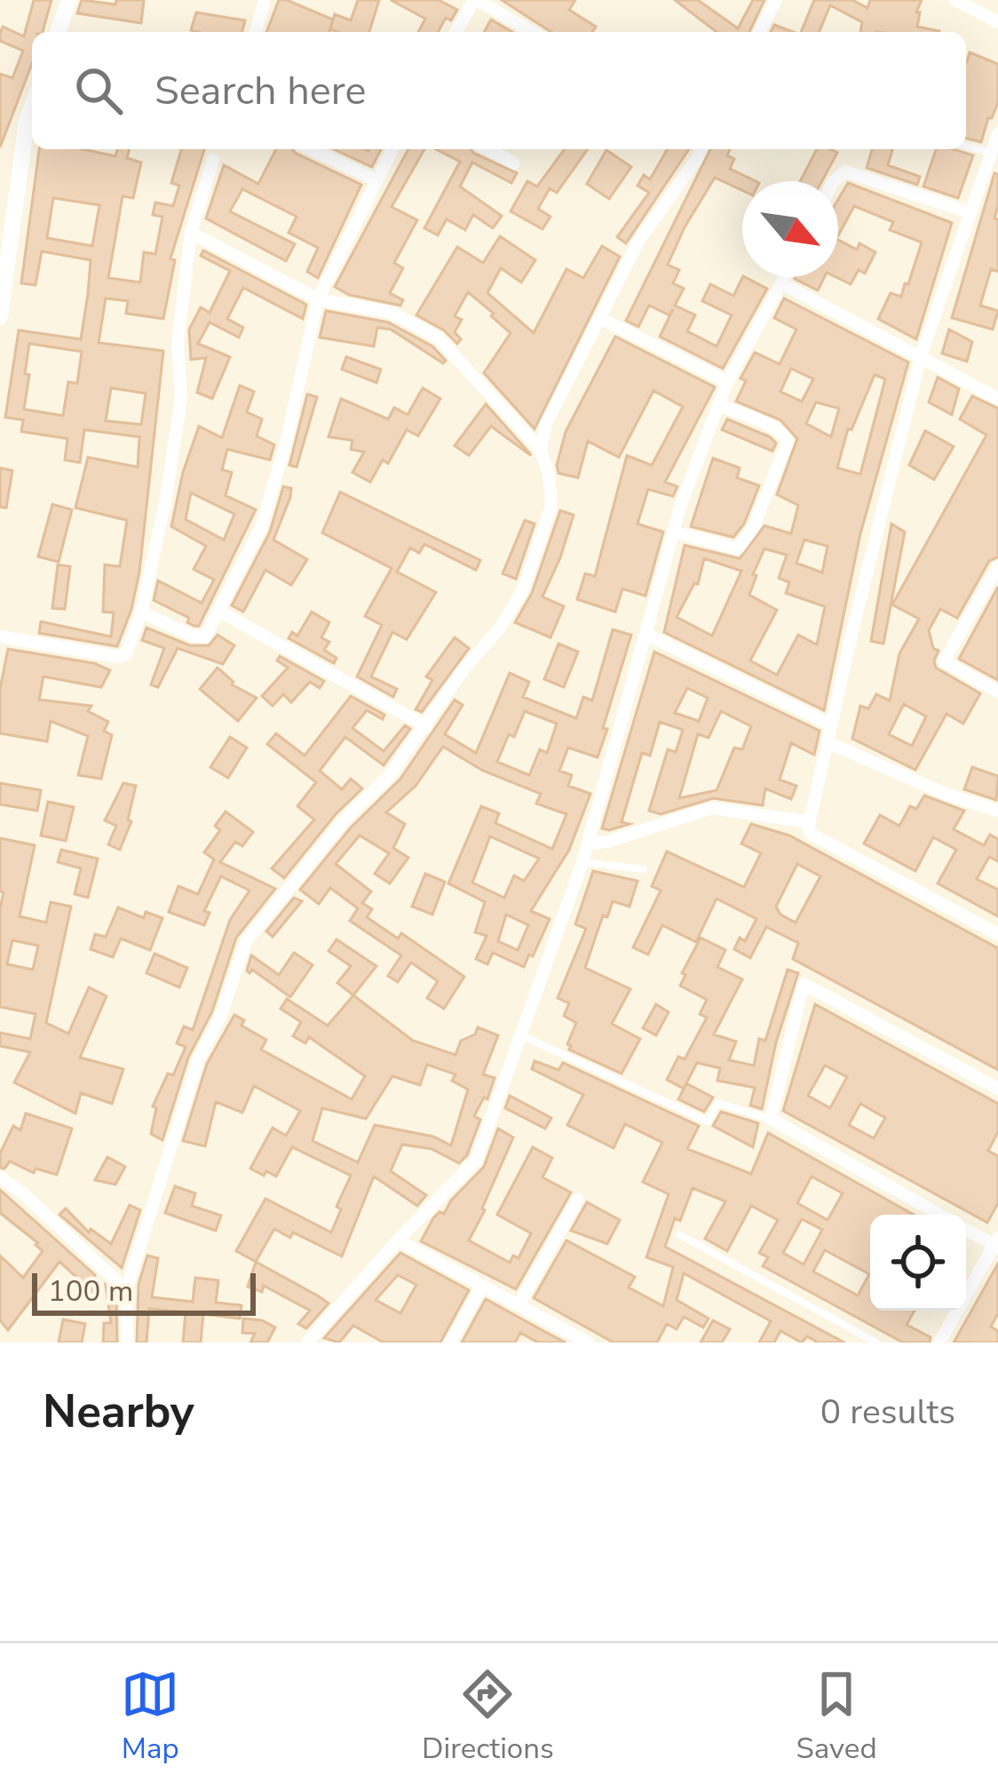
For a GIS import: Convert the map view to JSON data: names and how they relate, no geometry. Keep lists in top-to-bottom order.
{
  "scale_bar": "100 m",
  "north": "bottom right",
  "page": {
    "search": "Search here",
    "scale": "100 m",
    "heading": ["Nearby", "0 results"],
    "nav": ["Map", "Directions", "Saved"]
  }
}
